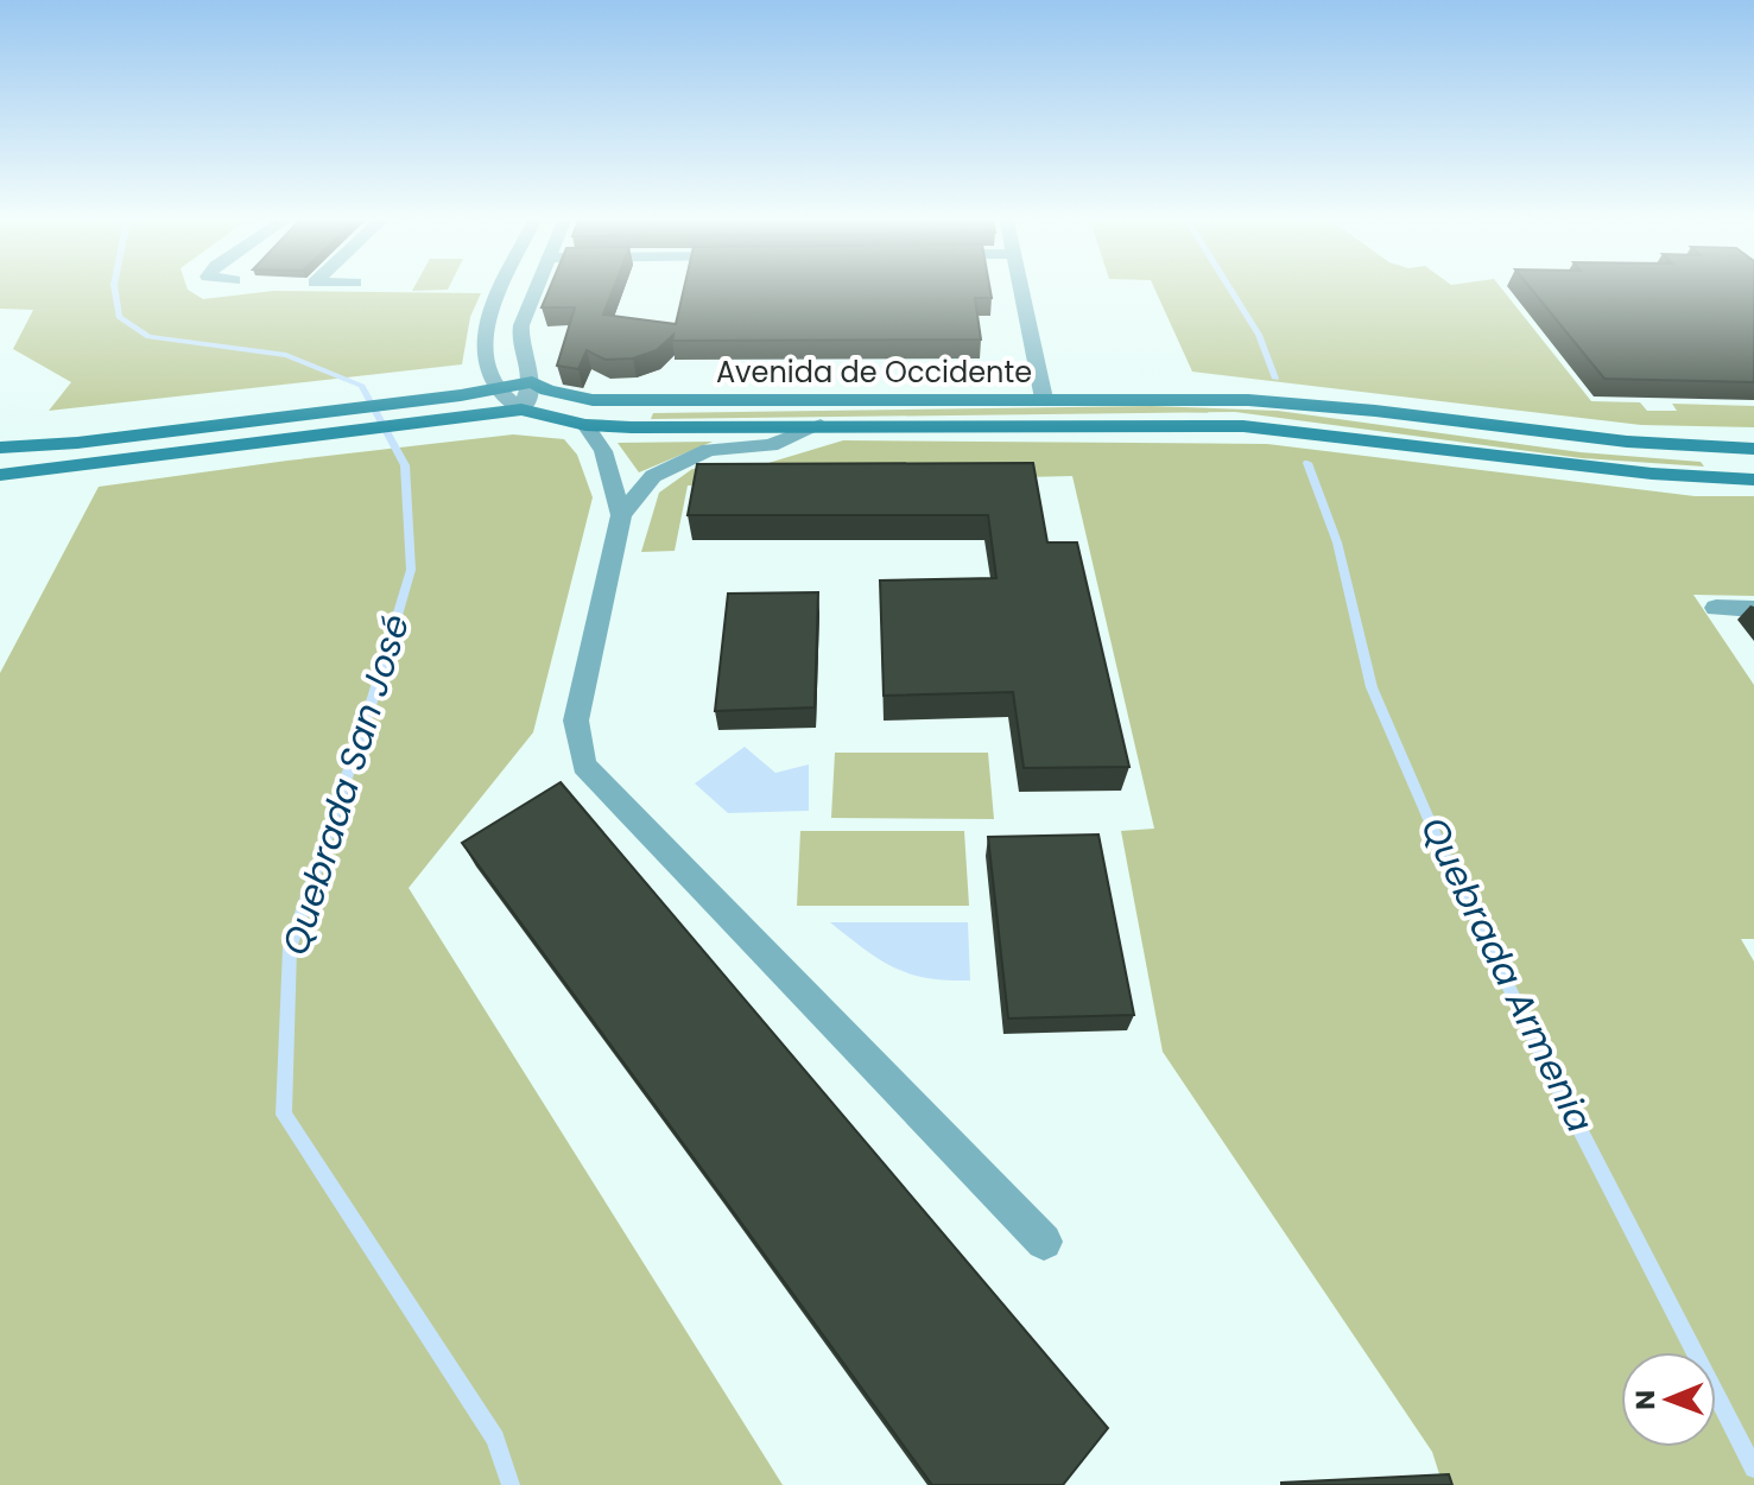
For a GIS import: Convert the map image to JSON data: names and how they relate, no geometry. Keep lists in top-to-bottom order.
{
  "streets": {
    "main road": ["Avenida de Occidente"]
  },
  "water": ["Quebrada San José", "Quebrada Armenia"],
  "north": "left"
}
